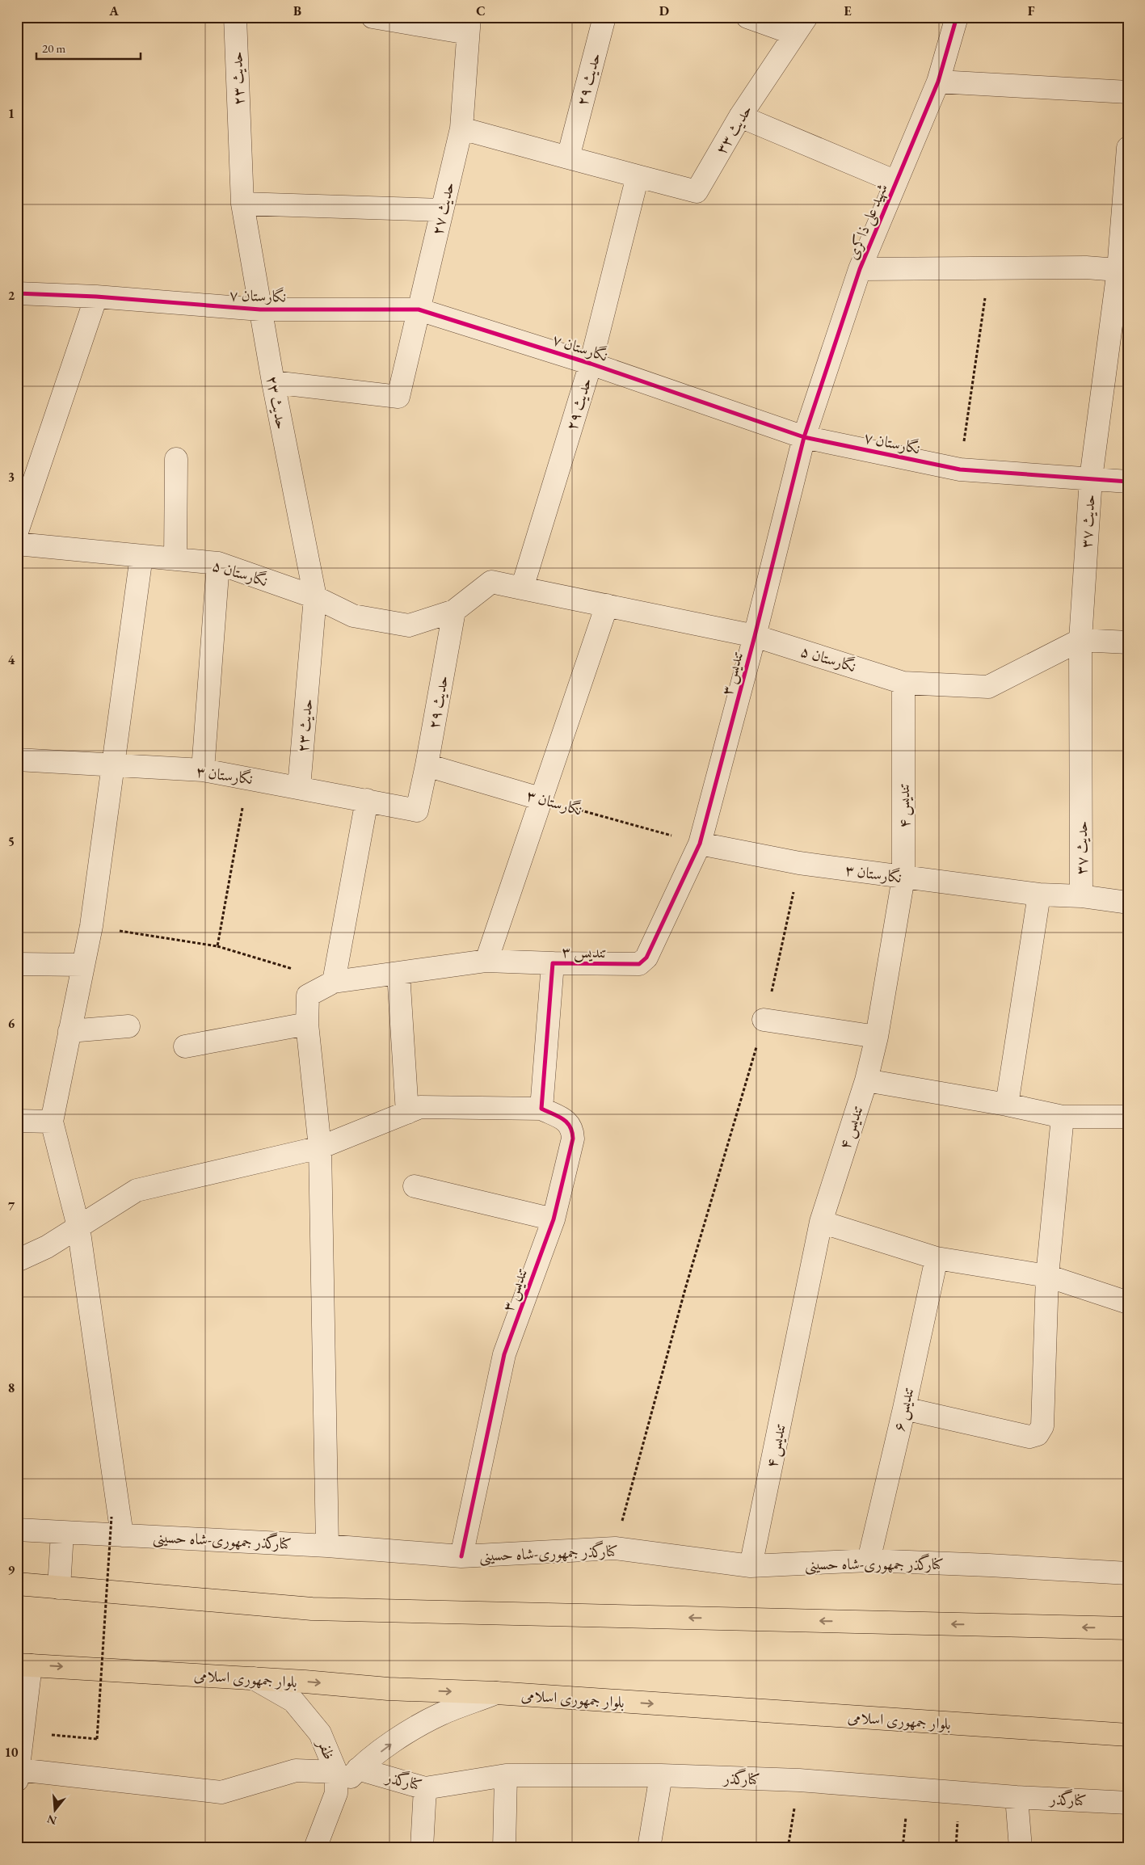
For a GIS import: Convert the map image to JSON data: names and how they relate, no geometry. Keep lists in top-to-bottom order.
{
  "streets": {
    "main road": ["بلوار جمهوری اسلامی"],
    "street": [
      "حدیث ۲۳",
      "حدیث ۲۹",
      "حدیث ۳۳",
      "حدیث ۲۷",
      "شهید علی ذاکری",
      "نگارستان ۷",
      "حدیث ۳۷",
      "نگارستان ۵",
      "تندیس ۳",
      "نگارستان ۳",
      "تندیس ۴",
      "تندیس ۶",
      "کنارگذر جمهوری-شاه حسینی",
      "ظفر",
      "کنارگذر"
    ]
  },
  "crossings": [
    ["حدیث ۲۳", "حدیث ۲۷"],
    ["حدیث ۲۳", "نگارستان ۷"],
    ["حدیث ۲۳", "نگارستان ۵"],
    ["حدیث ۲۳", "نگارستان ۳"],
    ["حدیث ۲۹", "حدیث ۳۳"],
    ["حدیث ۲۹", "نگارستان ۷"],
    ["حدیث ۲۹", "نگارستان ۵"],
    ["حدیث ۲۹", "نگارستان ۳"],
    ["حدیث ۲۷", "نگارستان ۷"],
    ["شهید علی ذاکری", "نگارستان ۷"],
    ["شهید علی ذاکری", "تندیس ۳"],
    ["نگارستان ۷", "حدیث ۳۷"],
    ["نگارستان ۷", "تندیس ۳"],
    ["حدیث ۳۷", "نگارستان ۵"],
    ["حدیث ۳۷", "نگارستان ۳"],
    ["نگارستان ۵", "تندیس ۳"],
    ["نگارستان ۵", "تندیس ۴"],
    ["تندیس ۳", "نگارستان ۳"],
    ["تندیس ۳", "کنارگذر جمهوری-شاه حسینی"],
    ["نگارستان ۳", "تندیس ۴"],
    ["تندیس ۴", "کنارگذر جمهوری-شاه حسینی"],
    ["تندیس ۶", "کنارگذر جمهوری-شاه حسینی"],
    ["بلوار جمهوری اسلامی", "ظفر"]
  ],
  "scale_bar": "20 m",
  "north": "bottom",
  "grid": {
    "columns": [
      "A",
      "B",
      "C",
      "D",
      "E",
      "F"
    ],
    "rows": [
      "1",
      "2",
      "3",
      "4",
      "5",
      "6",
      "7",
      "8",
      "9",
      "10"
    ]
  }
}
